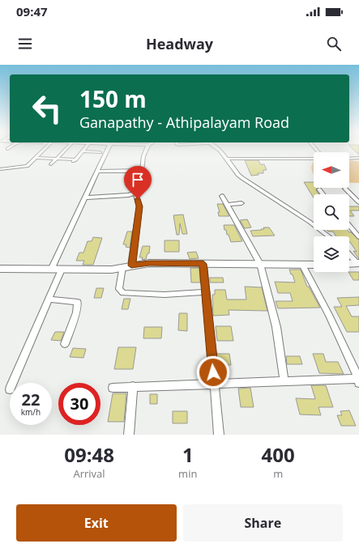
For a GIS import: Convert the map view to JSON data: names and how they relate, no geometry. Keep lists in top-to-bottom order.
{
  "north": "left",
  "page": {
    "status": "09:47",
    "header": "Headway",
    "turn": ["150 m", "Ganapathy - Athipalayam Road"],
    "speed": "22 km/h",
    "limit": "30",
    "eta": [
      "09:48",
      "Arrival",
      "1",
      "min",
      "400",
      "m"
    ],
    "buttons": ["Exit", "Share"]
  }
}
